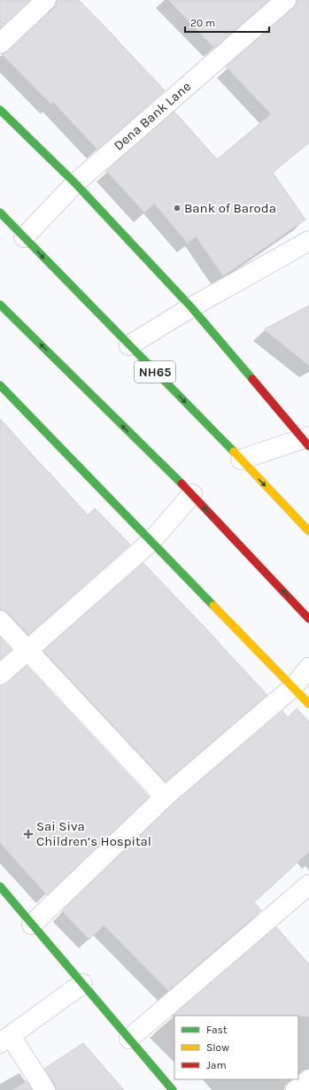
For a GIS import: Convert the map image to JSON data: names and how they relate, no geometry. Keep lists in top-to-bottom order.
{
  "streets": {
    "main road": ["NH65"],
    "street": ["Dena Bank Lane"]
  },
  "crossings": [
    ["Dena Bank Lane", "NH65"]
  ],
  "places": {
    "other": ["Bank of Baroda"],
    "health": ["Sai Siva Children’s Hospital"]
  },
  "legend": ["Fast", "Slow", "Jam"],
  "scale_bar": "20 m"
}
